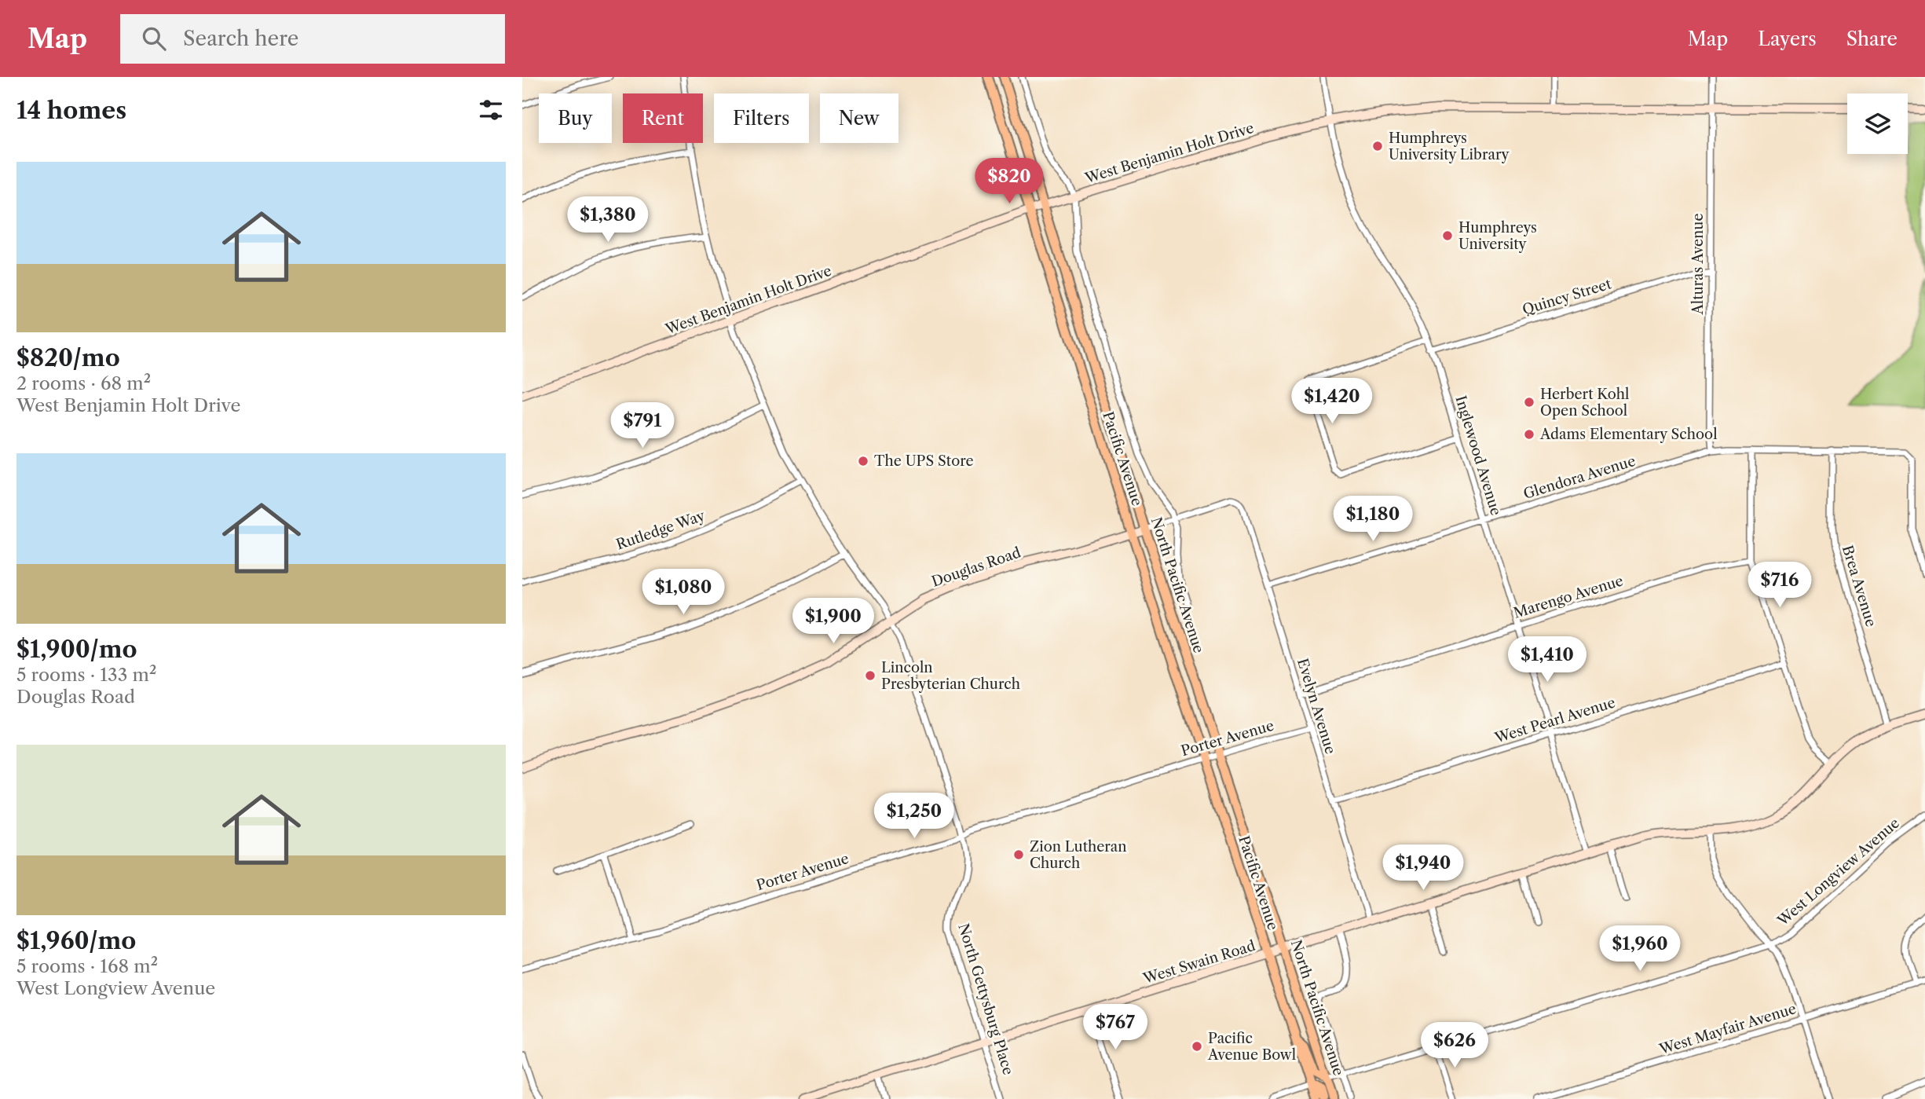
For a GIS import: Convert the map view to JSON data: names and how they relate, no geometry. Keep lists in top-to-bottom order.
{
  "streets": {
    "main road": [
      "West Benjamin Holt Drive",
      "Pacific Avenue",
      "Douglas Road",
      "North Pacific Avenue",
      "West Swain Road"
    ],
    "street": [
      "Alturas Avenue",
      "Quincy Street",
      "Inglewood Avenue",
      "Glendora Avenue",
      "Rutledge Way",
      "Brea Avenue",
      "Marengo Avenue",
      "Evelyn Avenue",
      "West Pearl Avenue",
      "Porter Avenue",
      "West Longview Avenue",
      "North Gettysburg Place",
      "West Mayfair Avenue"
    ]
  },
  "crossings": [
    ["West Benjamin Holt Drive", "Alturas Avenue"],
    ["West Benjamin Holt Drive", "Inglewood Avenue"],
    ["West Benjamin Holt Drive", "Pacific Avenue"],
    ["West Benjamin Holt Drive", "North Pacific Avenue"],
    ["West Benjamin Holt Drive", "North Gettysburg Place"],
    ["Alturas Avenue", "Quincy Street"],
    ["Alturas Avenue", "Glendora Avenue"],
    ["Quincy Street", "Inglewood Avenue"],
    ["Inglewood Avenue", "Glendora Avenue"],
    ["Inglewood Avenue", "Marengo Avenue"],
    ["Inglewood Avenue", "West Pearl Avenue"],
    ["Inglewood Avenue", "West Swain Road"],
    ["Pacific Avenue", "Douglas Road"],
    ["Pacific Avenue", "Porter Avenue"],
    ["Pacific Avenue", "West Swain Road"],
    ["Glendora Avenue", "Brea Avenue"],
    ["Glendora Avenue", "Evelyn Avenue"],
    ["Rutledge Way", "North Gettysburg Place"],
    ["Douglas Road", "North Pacific Avenue"],
    ["Douglas Road", "Evelyn Avenue"],
    ["Douglas Road", "North Gettysburg Place"],
    ["North Pacific Avenue", "Porter Avenue"],
    ["North Pacific Avenue", "West Longview Avenue"],
    ["North Pacific Avenue", "West Swain Road"],
    ["Brea Avenue", "West Swain Road"],
    ["Marengo Avenue", "Evelyn Avenue"],
    ["Evelyn Avenue", "West Pearl Avenue"],
    ["Evelyn Avenue", "Porter Avenue"],
    ["Evelyn Avenue", "West Swain Road"],
    ["Porter Avenue", "North Gettysburg Place"],
    ["West Swain Road", "North Gettysburg Place"]
  ],
  "places": [
    "Humphreys University Library",
    "Humphreys University",
    "Herbert Kohl Open School",
    "Adams Elementary School",
    "The UPS Store",
    "Lincoln Presbyterian Church",
    "Zion Lutheran Church",
    "Pacific Avenue Bowl"
  ],
  "page": {
    "header": "Map",
    "search": "Search here",
    "nav": ["Map", "Layers", "Share"],
    "heading": "14 homes",
    "chip": [
      "Buy",
      "Rent",
      "Filters",
      "New"
    ],
    "list": [
      {
        "name": "$820/mo",
        "note": "2 rooms · 68 m² · West Benjamin Holt Drive"
      },
      {
        "name": "$1,900/mo",
        "note": "5 rooms · 133 m² · Douglas Road"
      },
      {
        "name": "$1,960/mo",
        "note": "5 rooms · 168 m² · West Longview Avenue"
      }
    ],
    "price": [
      "$820",
      "$1,380",
      "$1,420",
      "$791",
      "$1,180",
      "$716",
      "$1,080",
      "$1,900",
      "$1,410",
      "$1,250",
      "$1,940",
      "$1,960",
      "$767",
      "$626"
    ]
  }
}
